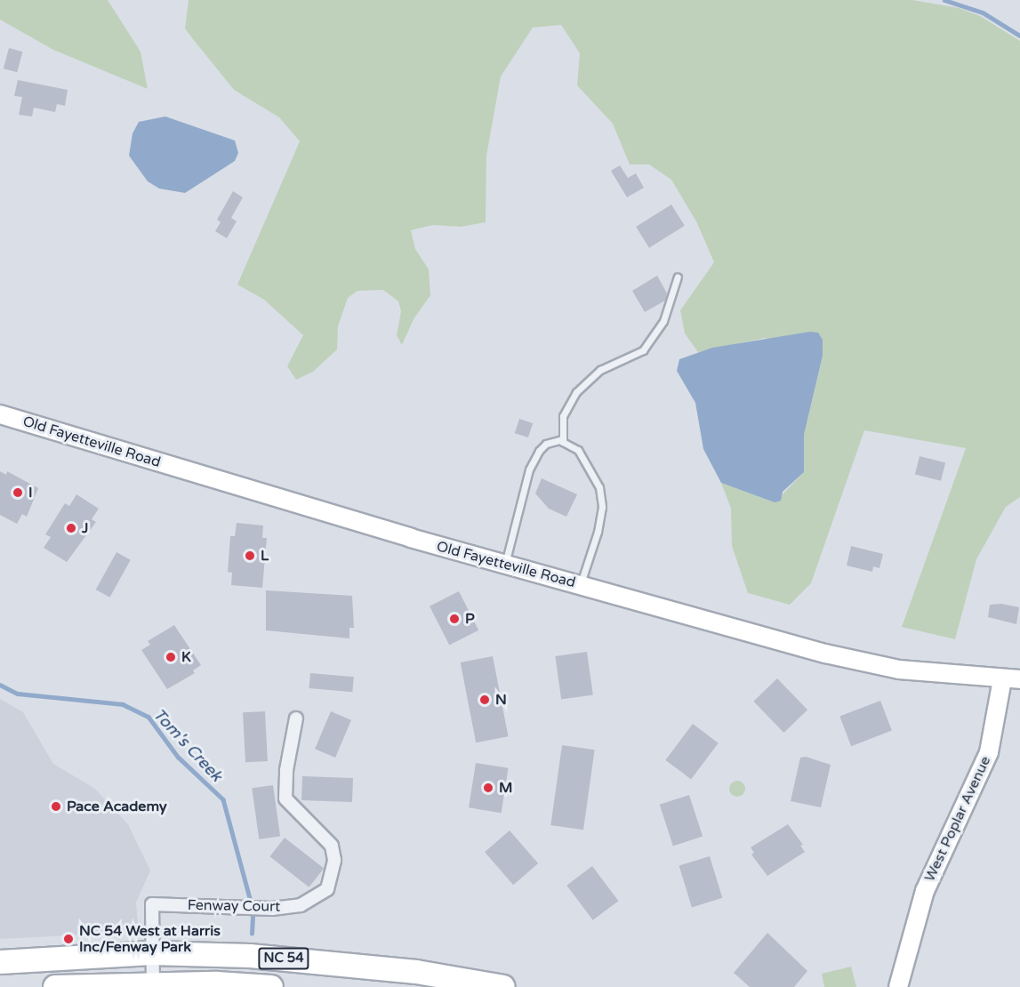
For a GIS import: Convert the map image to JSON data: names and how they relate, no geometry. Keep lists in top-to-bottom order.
{
  "streets": {
    "highway": ["NC 54"],
    "street": ["Old Fayetteville Road", "West Poplar Avenue", "Fenway Court"]
  },
  "crossings": [
    ["Old Fayetteville Road", "West Poplar Avenue"],
    ["Fenway Court", "NC 54"]
  ],
  "water": ["Tom's Creek"],
  "places": [
    "I",
    "J",
    "L",
    "P",
    "K",
    "N",
    "M",
    "Pace Academy",
    "NC 54 West at Harris Inc/Fenway Park"
  ]
}
